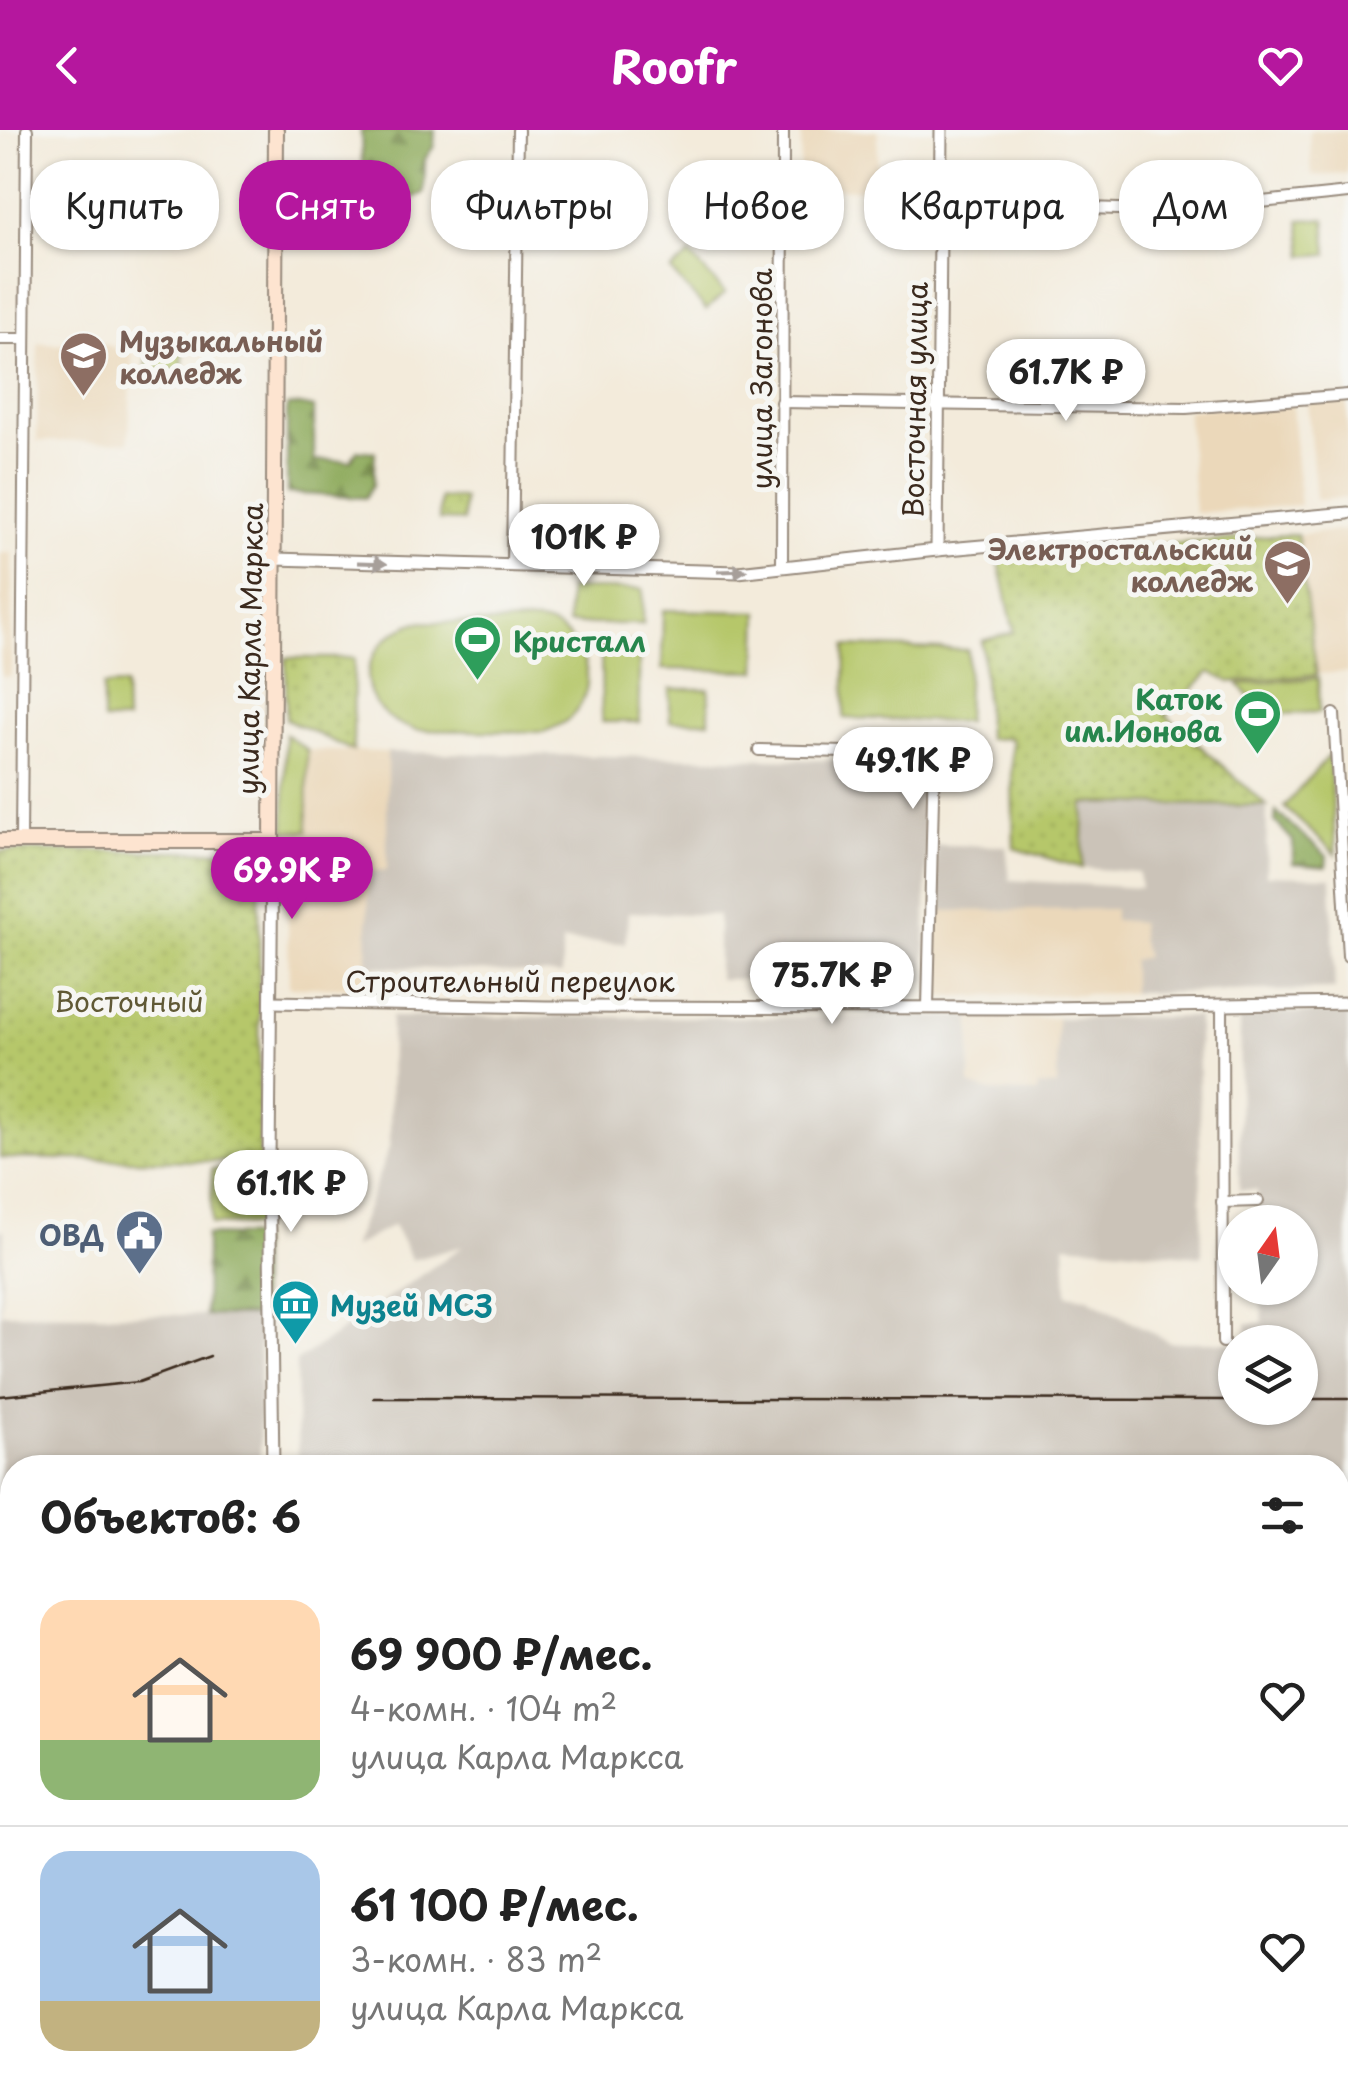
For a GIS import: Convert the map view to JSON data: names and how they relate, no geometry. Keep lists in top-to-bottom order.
{
  "streets": {
    "main road": ["улица Карла Маркса"],
    "street": ["улица Загонова", "Восточная улица", "Строительный переулок"]
  },
  "crossings": [
    ["улица Карла Маркса", "Строительный переулок"]
  ],
  "parks": ["Восточный"],
  "places": {
    "school or university": ["Музыкальный колледж", "Электростальский колледж"],
    "sports": ["Кристалл", "Каток им.Ионова"],
    "public building": ["ОВД"],
    "museum": ["Музей МСЗ"]
  },
  "north": "top",
  "page": {
    "header": "Roofr",
    "chip": [
      "Купить",
      "Снять",
      "Фильтры",
      "Новое",
      "Квартира",
      "Дом"
    ],
    "price": [
      "61.7K ₽",
      "101K ₽",
      "49.1K ₽",
      "69.9K ₽",
      "75.7K ₽",
      "61.1K ₽"
    ],
    "heading": "Объектов: 6",
    "list": [
      {
        "name": "69 900 ₽/мес.",
        "note": "4-комн. · 104 m² · улица Карла Маркса"
      },
      {
        "name": "61 100 ₽/мес.",
        "note": "3-комн. · 83 m² · улица Карла Маркса"
      }
    ]
  }
}
